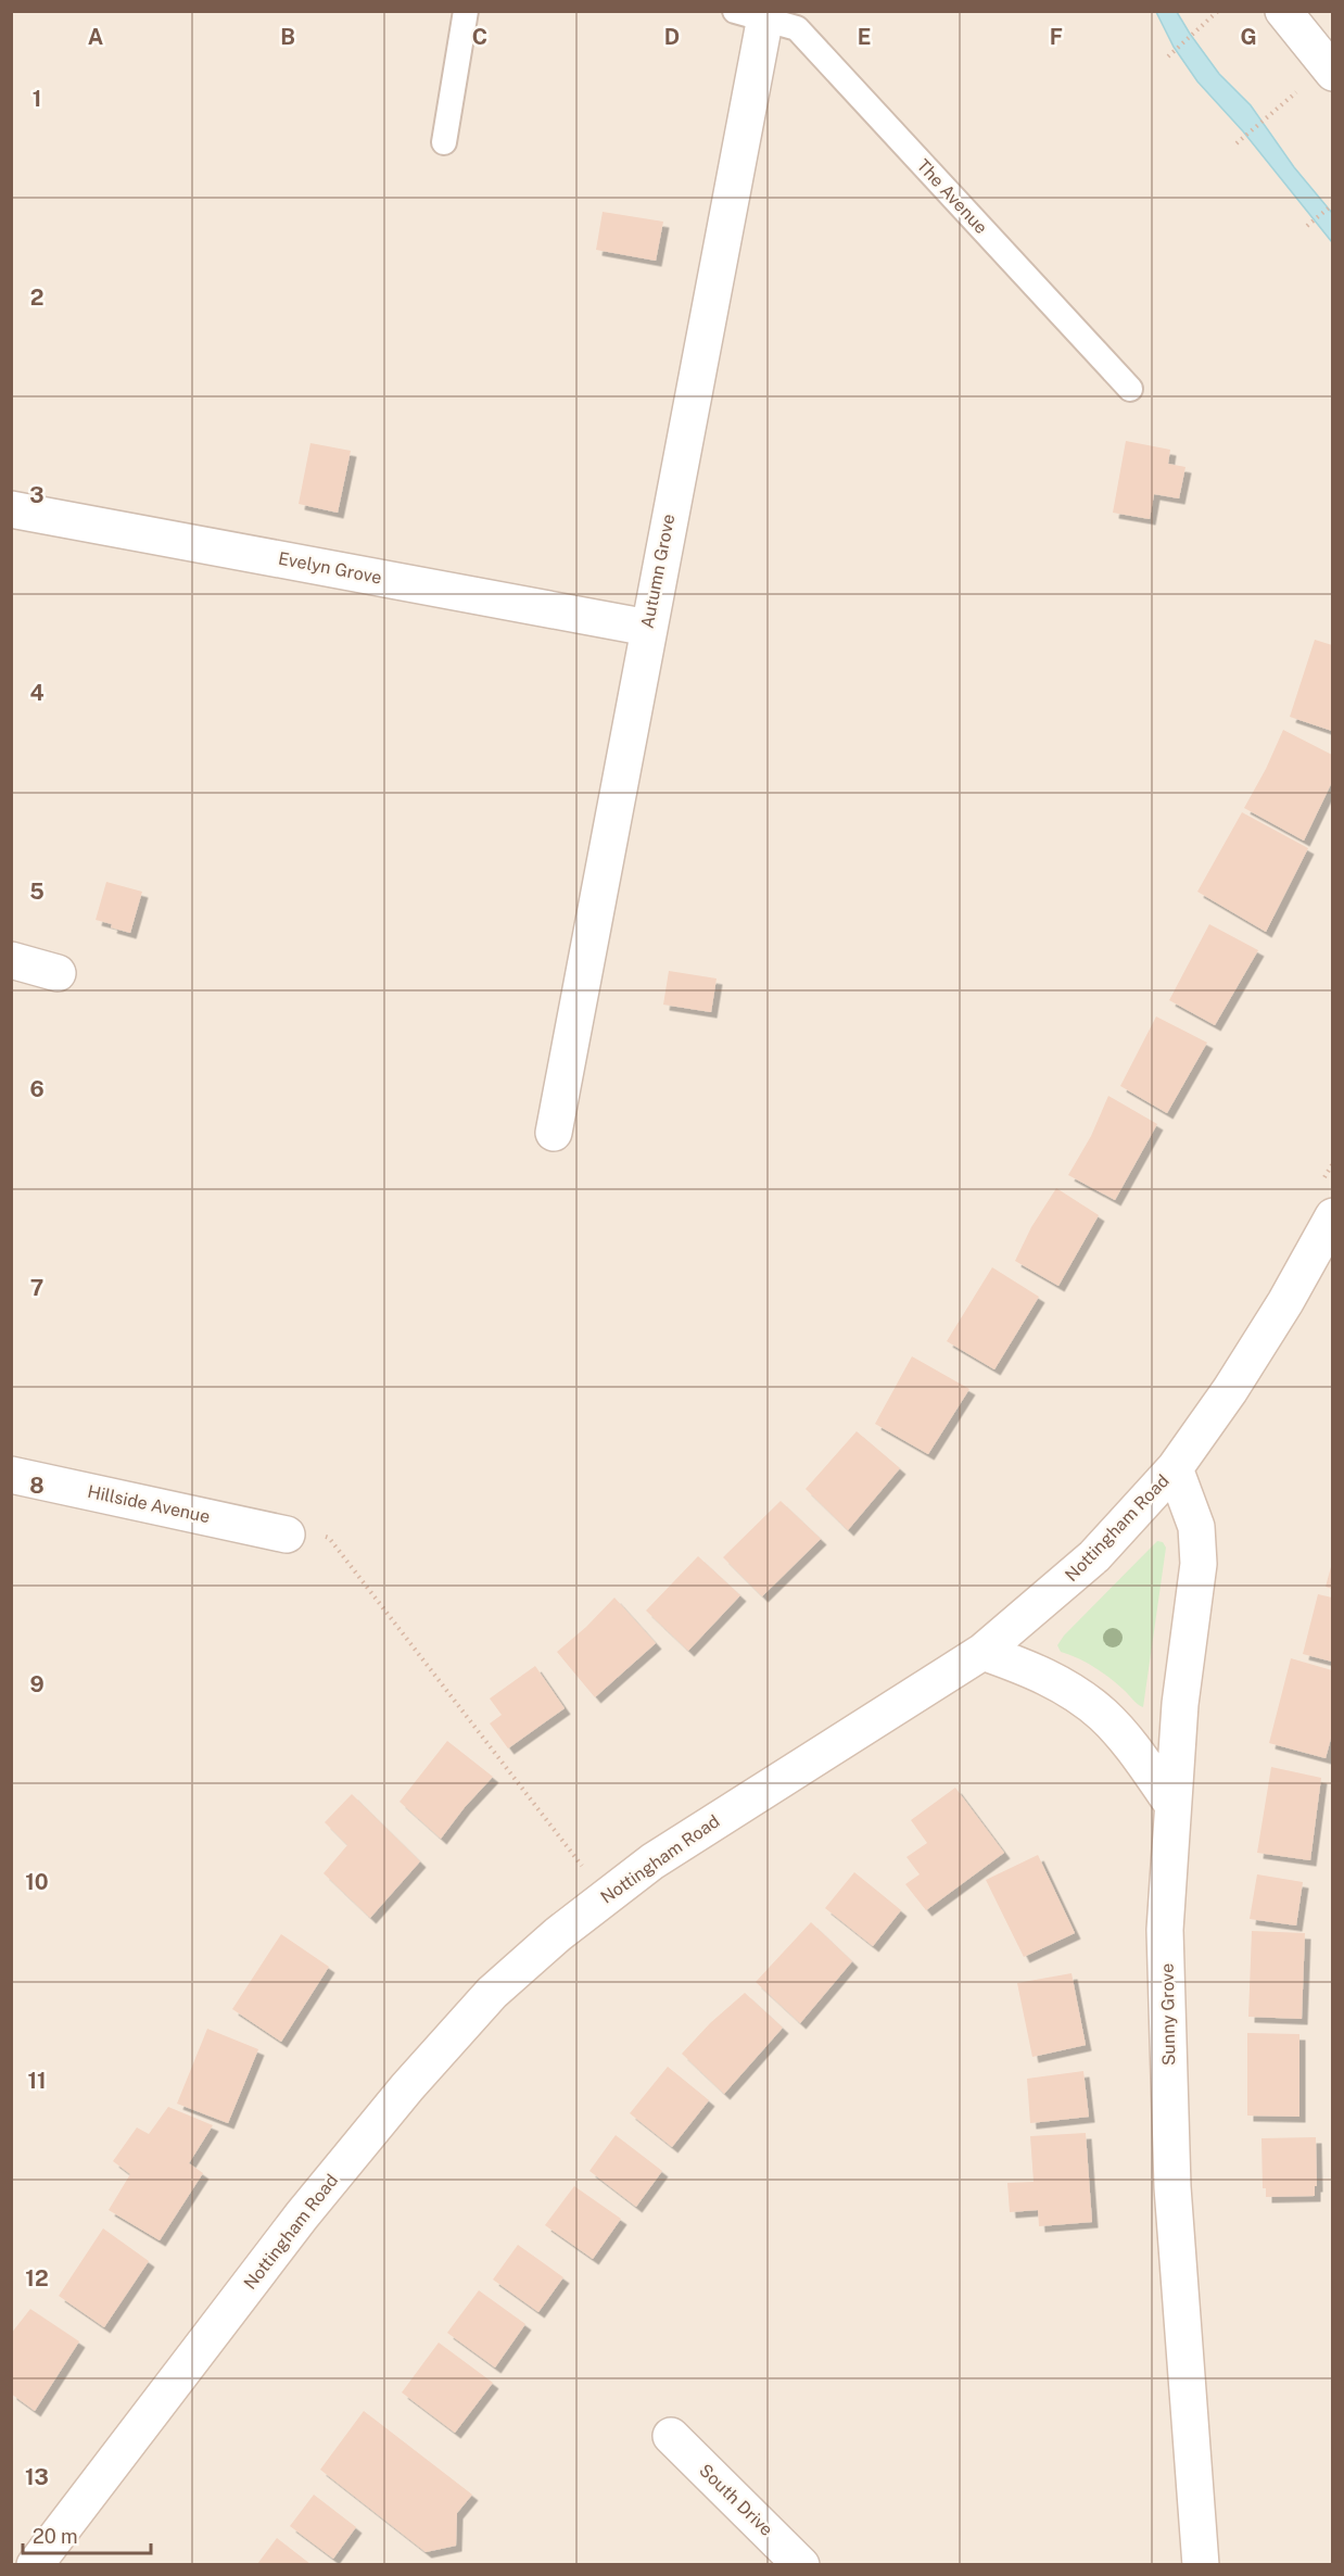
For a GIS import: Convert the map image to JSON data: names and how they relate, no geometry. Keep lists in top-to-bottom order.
{
  "streets": {
    "street": [
      "Evelyn Grove",
      "Autumn Grove",
      "Hillside Avenue",
      "Nottingham Road",
      "Sunny Grove",
      "South Drive"
    ],
    "lane": ["The Avenue"]
  },
  "crossings": [
    ["The Avenue", "Autumn Grove"],
    ["Evelyn Grove", "Autumn Grove"],
    ["Nottingham Road", "Sunny Grove"]
  ],
  "scale_bar": "20 m",
  "grid": {
    "columns": [
      "A",
      "B",
      "C",
      "D",
      "E",
      "F",
      "G"
    ],
    "rows": [
      "1",
      "2",
      "3",
      "4",
      "5",
      "6",
      "7",
      "8",
      "9",
      "10",
      "11",
      "12",
      "13"
    ]
  }
}
